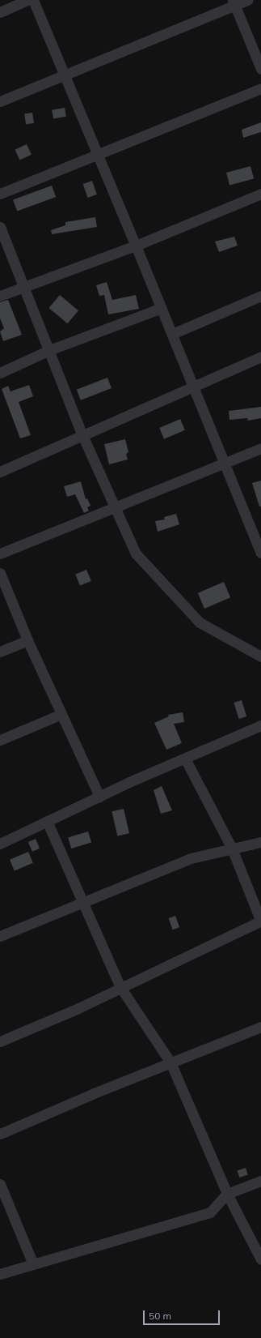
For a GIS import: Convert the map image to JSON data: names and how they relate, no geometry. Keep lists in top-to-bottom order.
{
  "scale_bar": "50 m"
}
